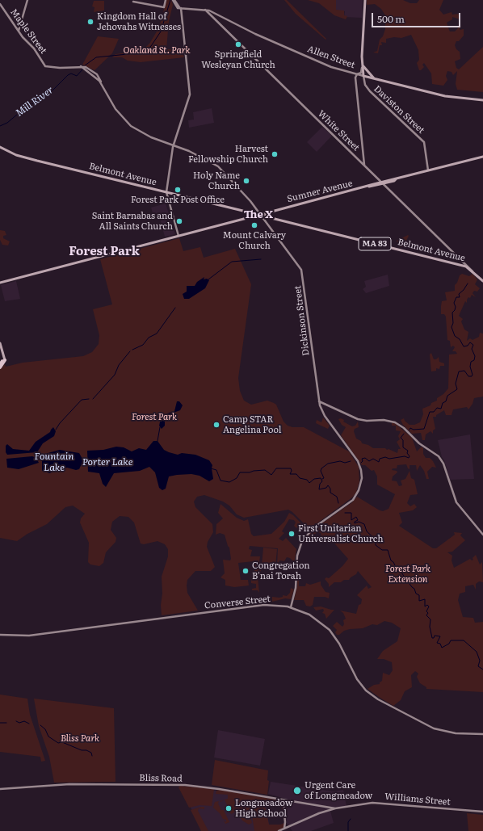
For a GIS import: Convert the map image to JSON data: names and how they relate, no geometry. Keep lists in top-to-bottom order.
{
  "streets": {
    "main road": [
      "Maple Street",
      "Allen Street",
      "Daviston Street",
      "White Street",
      "Belmont Avenue",
      "Sumner Avenue",
      "MA 83",
      "Dickinson Street",
      "Converse Street",
      "Bliss Road",
      "Williams Street"
    ]
  },
  "crossings": [
    ["Maple Street", "Dickinson Street"],
    ["Allen Street", "Daviston Street"],
    ["Allen Street", "White Street"],
    ["Daviston Street", "Sumner Avenue"],
    ["White Street", "Belmont Avenue"],
    ["White Street", "Sumner Avenue"],
    ["Belmont Avenue", "Sumner Avenue"],
    ["Belmont Avenue", "Dickinson Street"],
    ["Sumner Avenue", "Dickinson Street"],
    ["Dickinson Street", "Converse Street"],
    ["Bliss Road", "Williams Street"]
  ],
  "districts": ["The X", "Forest Park"],
  "water": ["Mill River", "Fountain Lake", "Porter Lake"],
  "parks": [
    "Oakland St. Park",
    "Forest Park",
    "Forest Park Extension",
    "Bliss Park"
  ],
  "places": [
    "Kingdom Hall of Jehovahs Witnesses",
    "Springfield Wesleyan Church",
    "Harvest Fellowship Church",
    "Holy Name Church",
    "Forest Park Post Office",
    "Saint Barnabas and All Saints Church",
    "Mount Calvary Church",
    "Camp STAR Angelina Pool",
    "First Unitarian Universalist Church",
    "Congregation B'nai Torah",
    "Urgent Care of Longmeadow",
    "Longmeadow High School"
  ],
  "scale_bar": "500 m"
}
